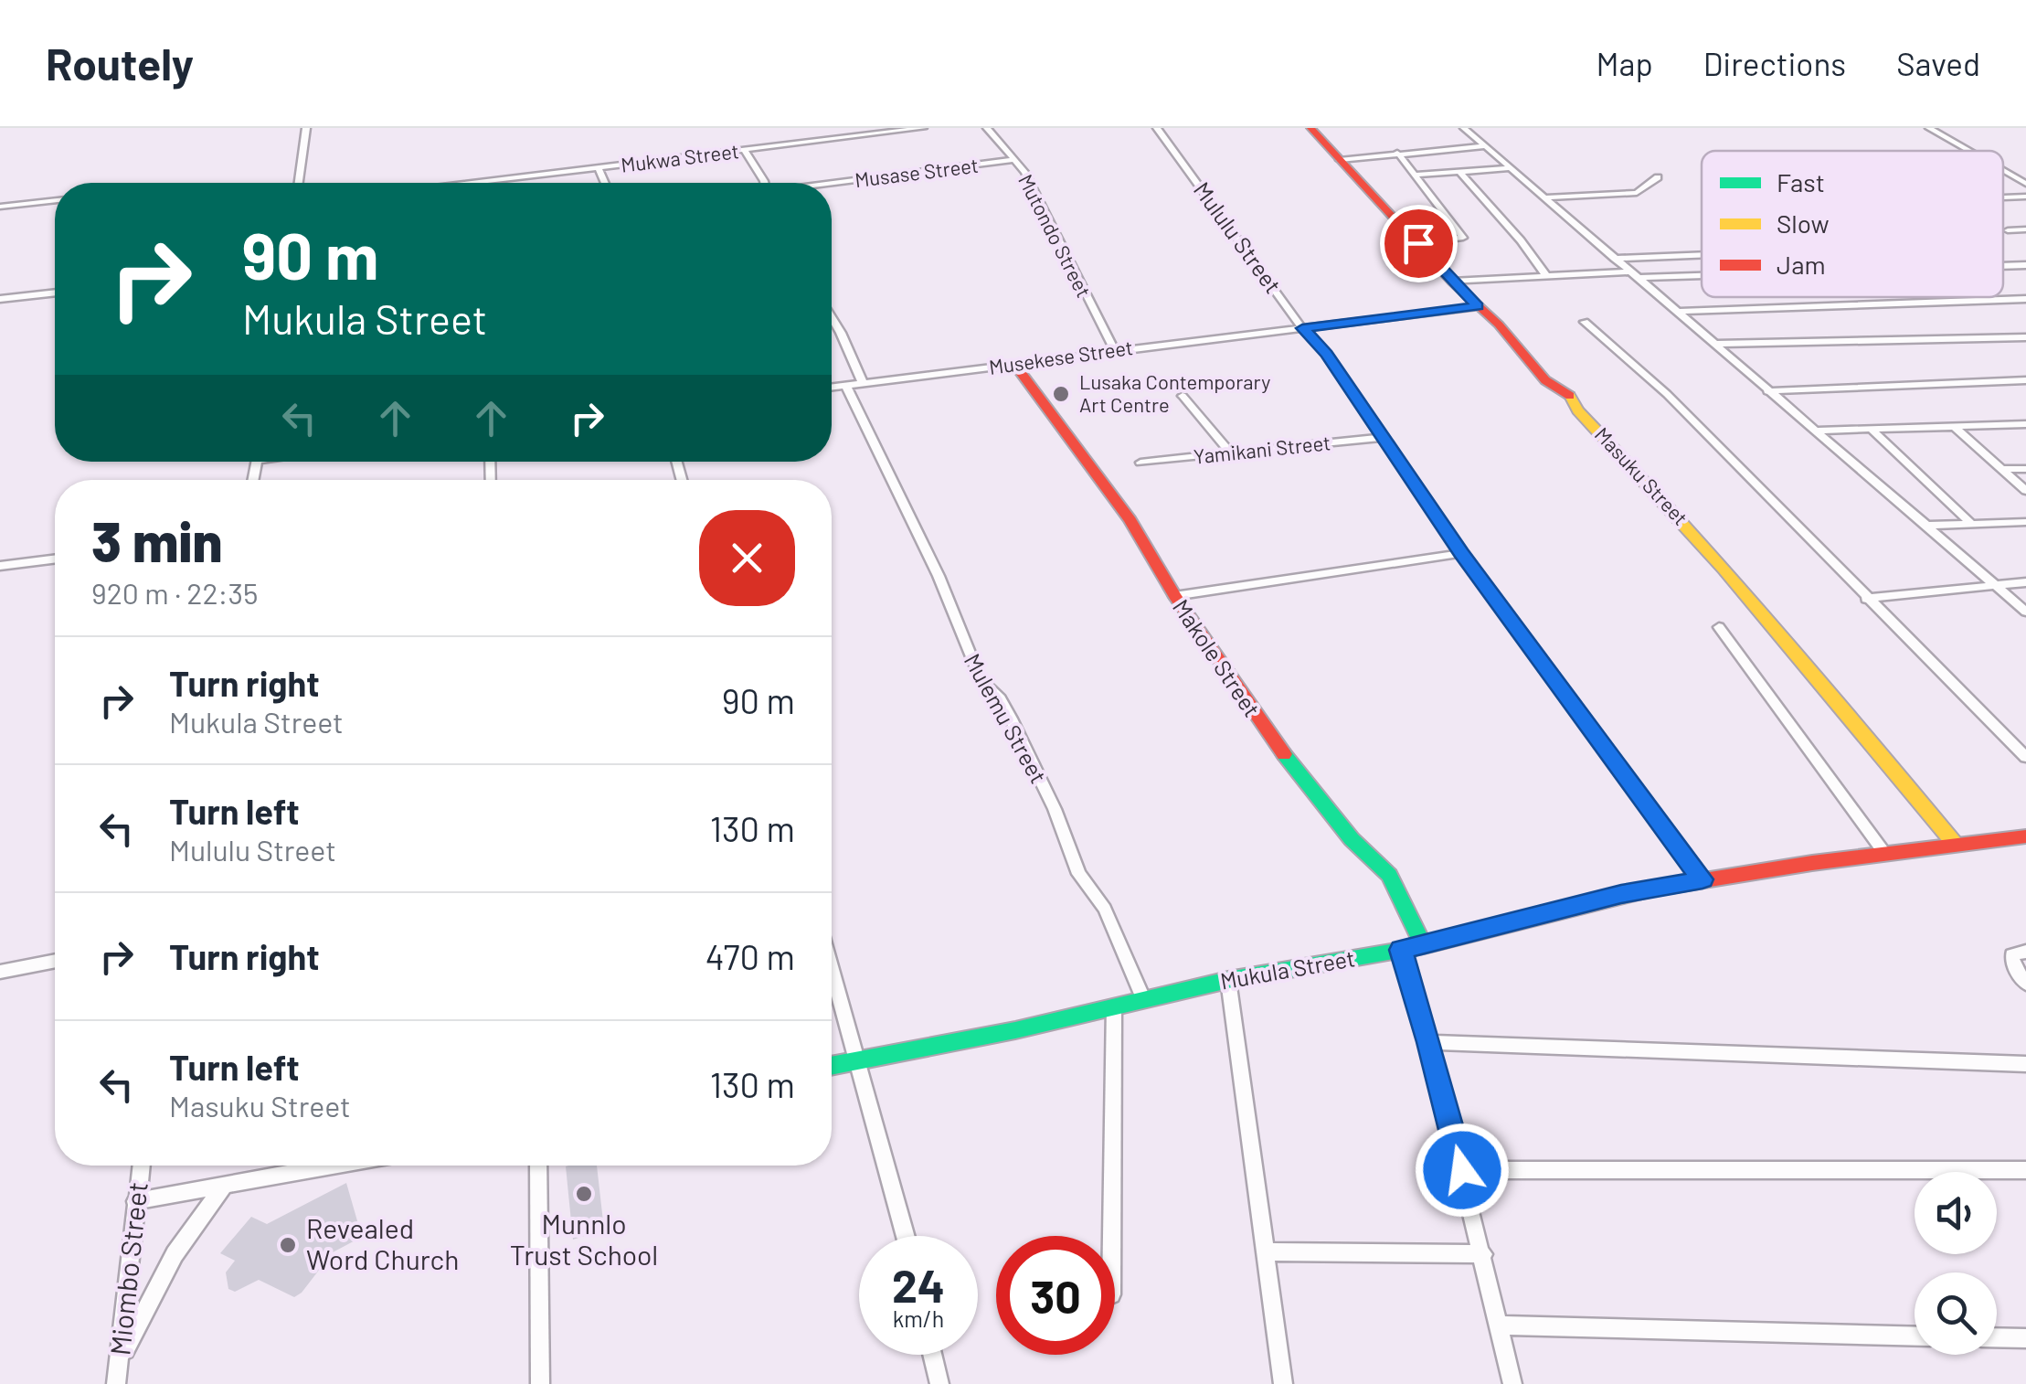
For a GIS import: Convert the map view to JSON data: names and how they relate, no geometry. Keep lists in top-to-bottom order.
{
  "streets": {
    "street": [
      "Mukwa Street",
      "Musase Street",
      "Mutondo Street",
      "Mululu Street",
      "Musekese Street",
      "Yamikani Street",
      "Masuku Street",
      "Makole Street",
      "Mulemu Street",
      "Mukula Street",
      "Miombo Street"
    ]
  },
  "crossings": [
    ["Musase Street", "Mutondo Street"],
    ["Mutondo Street", "Musekese Street"],
    ["Mululu Street", "Musekese Street"],
    ["Mululu Street", "Yamikani Street"],
    ["Mululu Street", "Mukula Street"],
    ["Musekese Street", "Masuku Street"],
    ["Musekese Street", "Makole Street"],
    ["Musekese Street", "Mulemu Street"],
    ["Masuku Street", "Mukula Street"],
    ["Makole Street", "Mukula Street"],
    ["Mulemu Street", "Mukula Street"]
  ],
  "places": ["Lusaka Contemporary Art Centre", "Munnlo Trust School", "Revealed Word Church"],
  "legend": ["Fast", "Slow", "Jam"],
  "page": {
    "header": "Routely",
    "nav": ["Map", "Directions", "Saved"],
    "turn": ["90 m", "Mukula Street"],
    "heading": ["3 min", "920 m · 22:35"],
    "list": [
      {
        "name": "Turn right",
        "note": "Mukula Street",
        "value": "90 m"
      },
      {
        "name": "Turn left",
        "note": "Mululu Street",
        "value": "130 m"
      },
      {
        "name": "Turn right",
        "value": "470 m"
      },
      {
        "name": "Turn left",
        "note": "Masuku Street",
        "value": "130 m"
      }
    ],
    "speed": "24 km/h",
    "limit": "30"
  }
}
